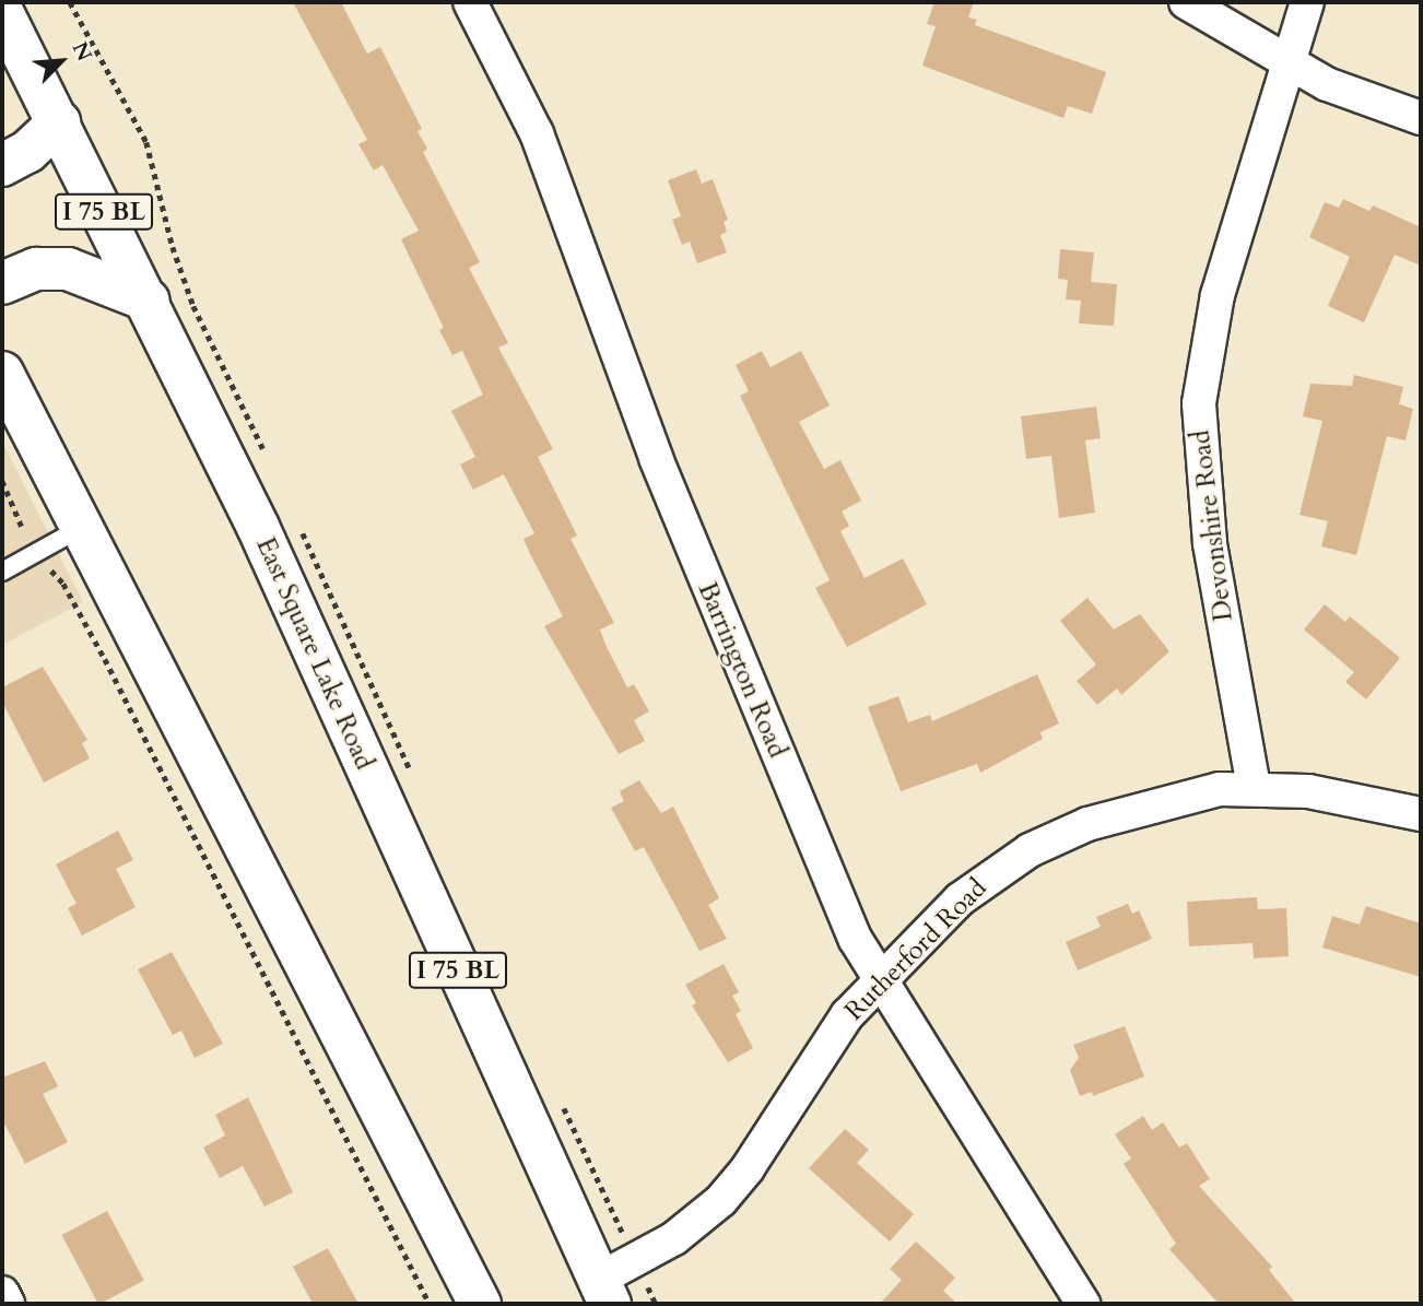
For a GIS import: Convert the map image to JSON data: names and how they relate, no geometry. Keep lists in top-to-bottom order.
{
  "streets": {
    "highway": ["I 75 BL", "East Square Lake Road"],
    "street": ["Devonshire Road", "Barrington Road", "Rutherford Road"]
  },
  "crossings": [
    ["Devonshire Road", "Rutherford Road"],
    ["East Square Lake Road", "Rutherford Road"],
    ["Barrington Road", "Rutherford Road"]
  ],
  "north": "top right"
}
